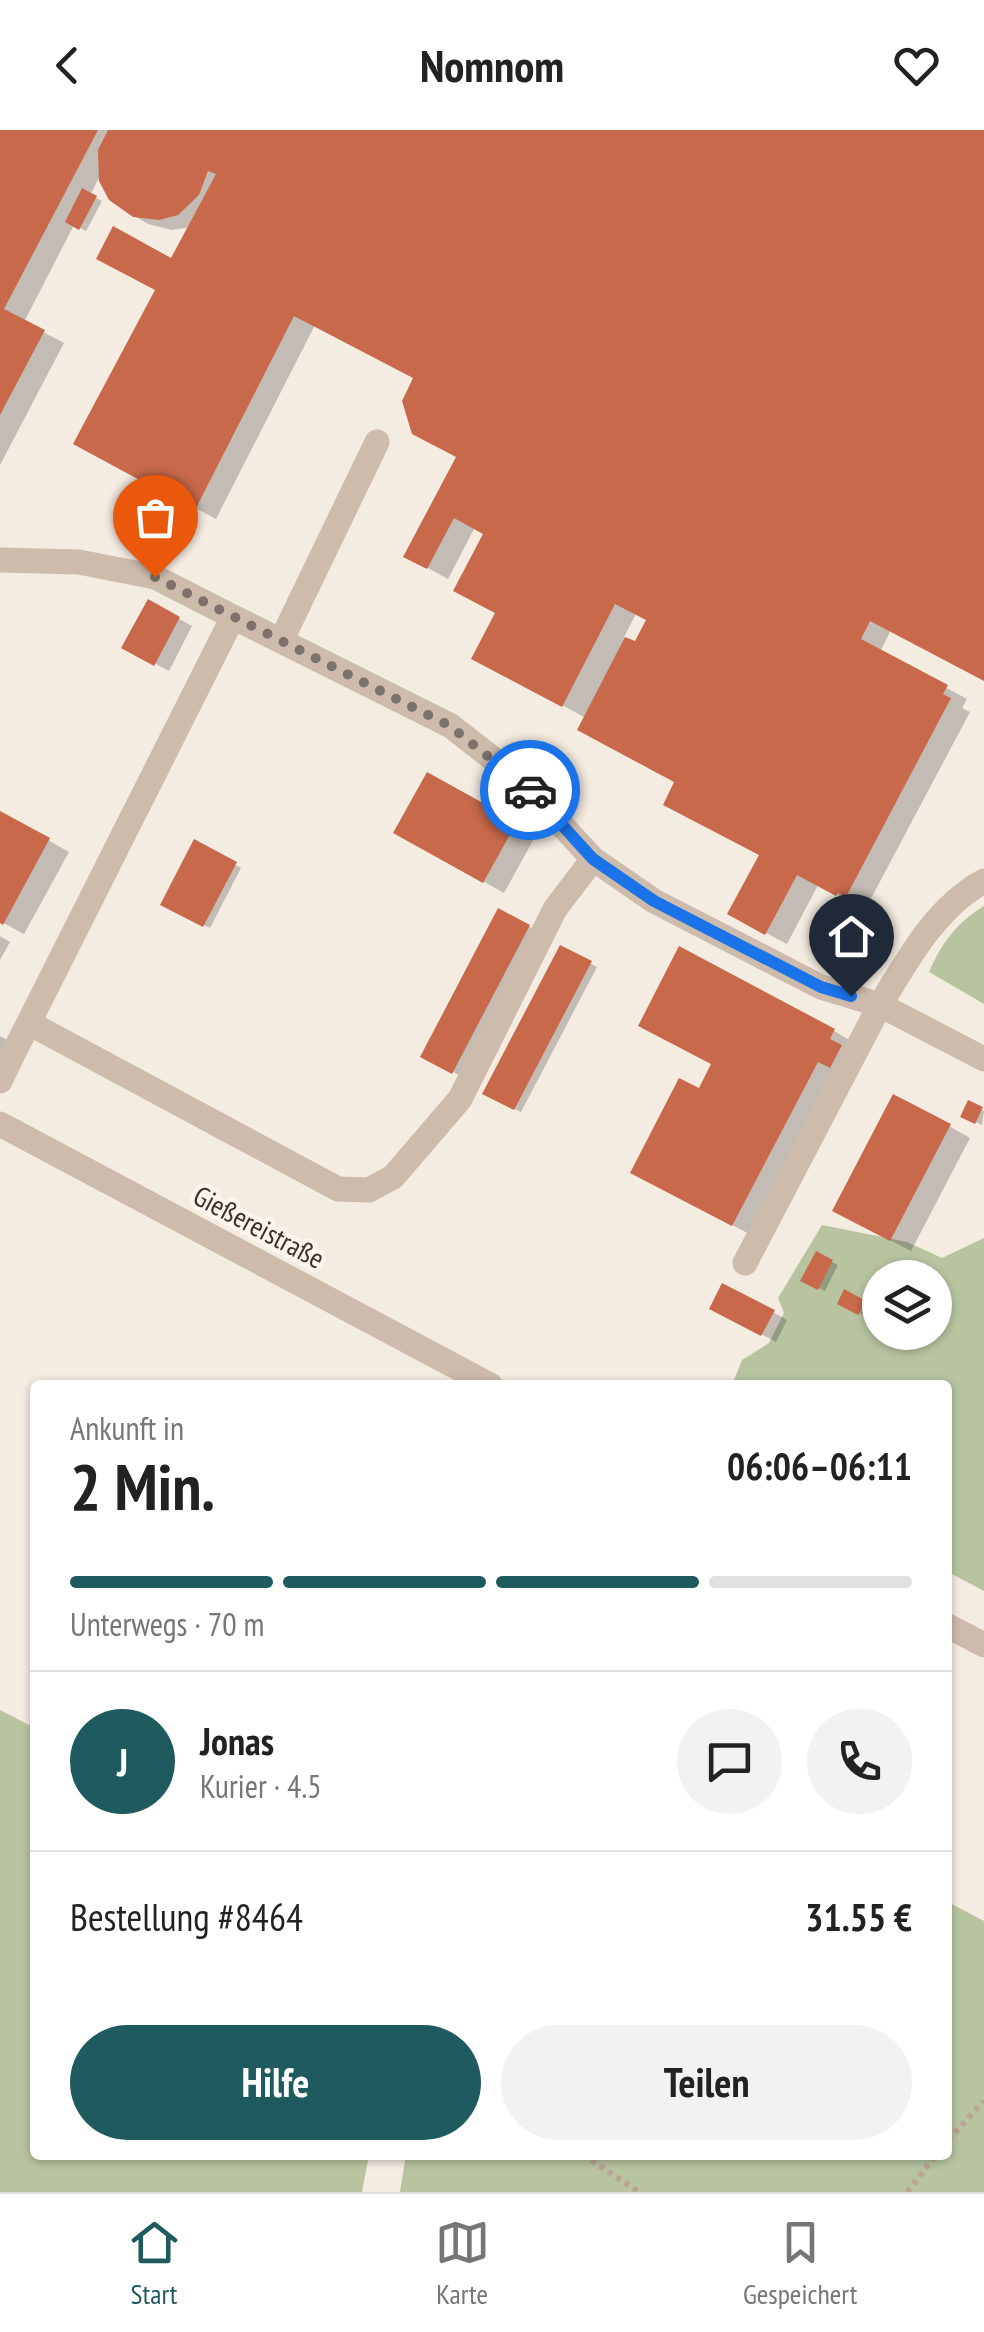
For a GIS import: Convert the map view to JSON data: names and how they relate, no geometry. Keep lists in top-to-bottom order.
{
  "streets": {
    "street": ["Gießereistraße"]
  },
  "page": {
    "header": "Nomnom",
    "heading": ["2 Min.", "Ankunft in", "06:06–06:11"],
    "panel": [
      "Jonas",
      "Kurier · 4.5",
      "Bestellung #8464",
      "31.55 €"
    ],
    "bar": "Unterwegs · 70 m",
    "round": "J",
    "buttons": ["Hilfe", "Teilen"],
    "tabs": ["Start", "Karte", "Gespeichert"]
  }
}
